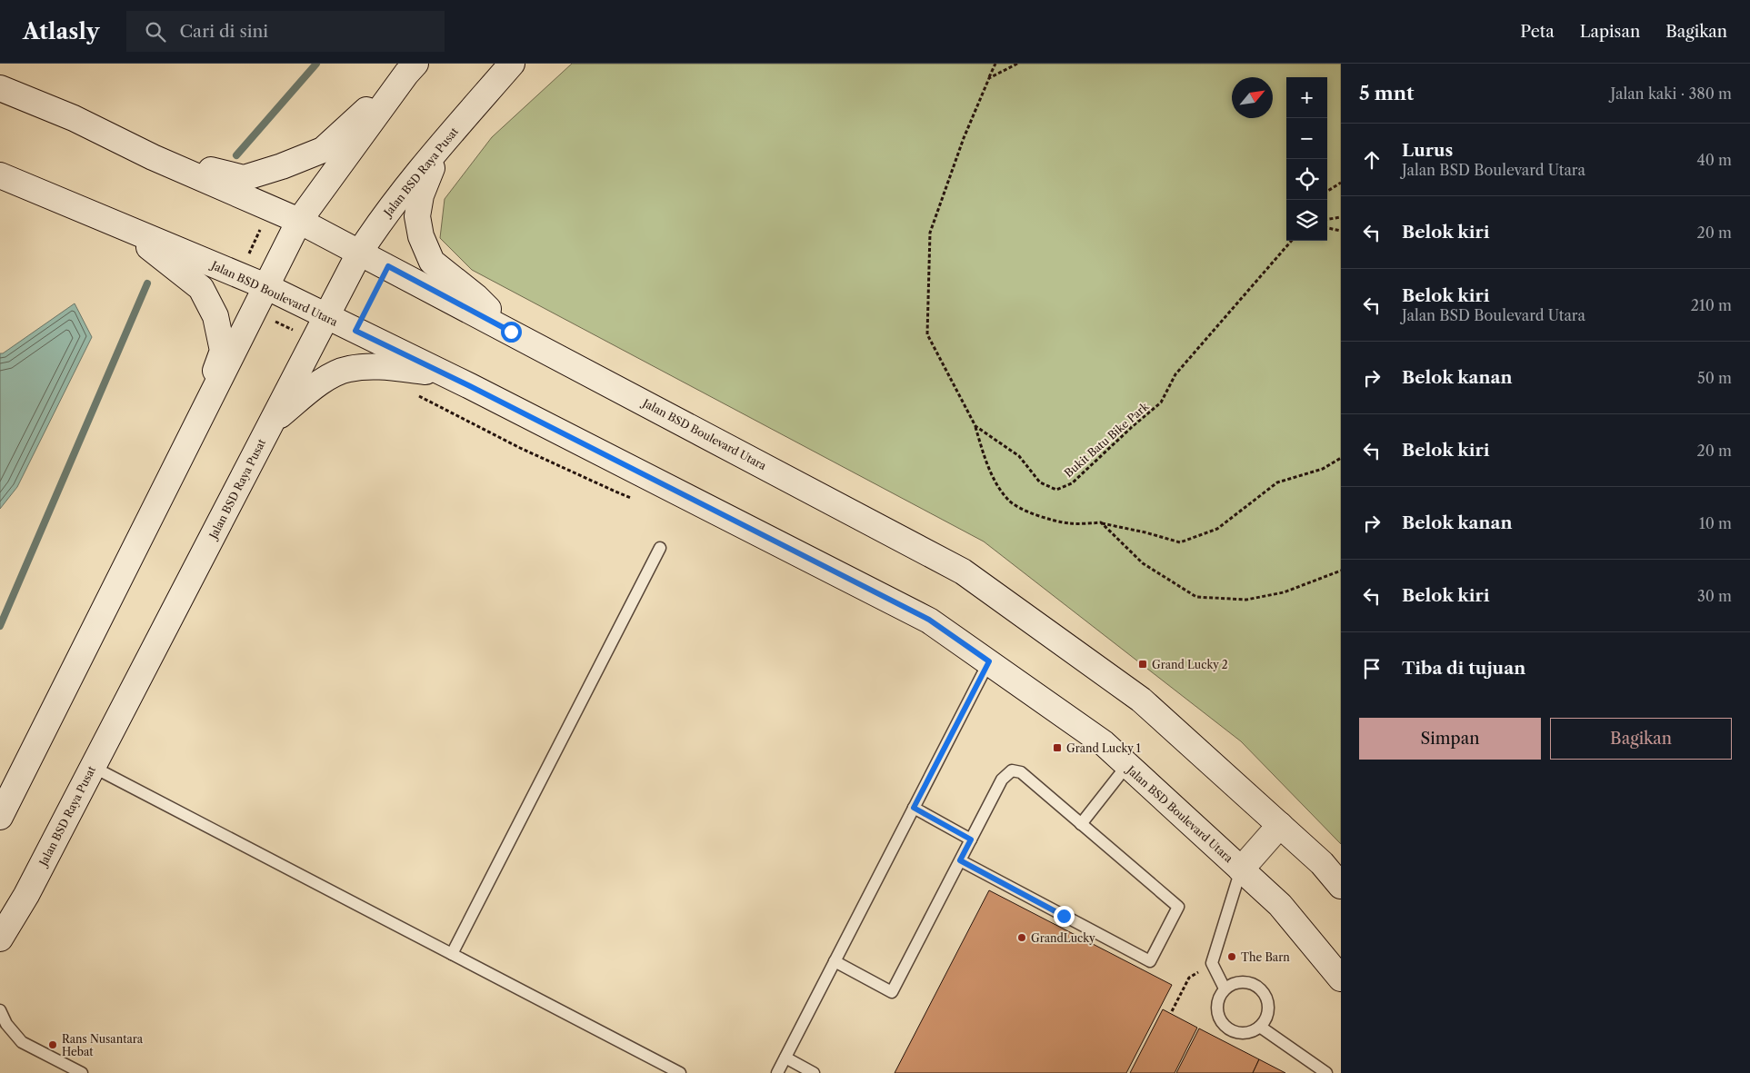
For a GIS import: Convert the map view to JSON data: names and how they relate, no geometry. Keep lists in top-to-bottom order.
{
  "streets": {
    "main road": ["Jalan BSD Raya Pusat", "Jalan BSD Boulevard Utara"],
    "path": ["Bukit Batu Bike Park"]
  },
  "crossings": [
    ["Jalan BSD Raya Pusat", "Jalan BSD Boulevard Utara"]
  ],
  "places": {
    "transit": ["Grand Lucky 2", "Grand Lucky 1"],
    "other": ["GrandLucky", "The Barn", "Rans Nusantara Hebat"]
  },
  "north": "top right",
  "page": {
    "header": "Atlasly",
    "search": "Cari di sini",
    "nav": ["Peta", "Lapisan", "Bagikan"],
    "heading": ["5 mnt", "Jalan kaki · 380 m"],
    "map_buttons": ["+", "−"],
    "list": [
      ["Lurus", "Jalan BSD Boulevard Utara", "40 m"],
      ["Belok kiri", "20 m"],
      ["Belok kiri", "Jalan BSD Boulevard Utara", "210 m"],
      ["Belok kanan", "50 m"],
      ["Belok kiri", "20 m"],
      ["Belok kanan", "10 m"],
      ["Belok kiri", "30 m"],
      "Tiba di tujuan"
    ],
    "buttons": ["Simpan", "Bagikan"]
  }
}
